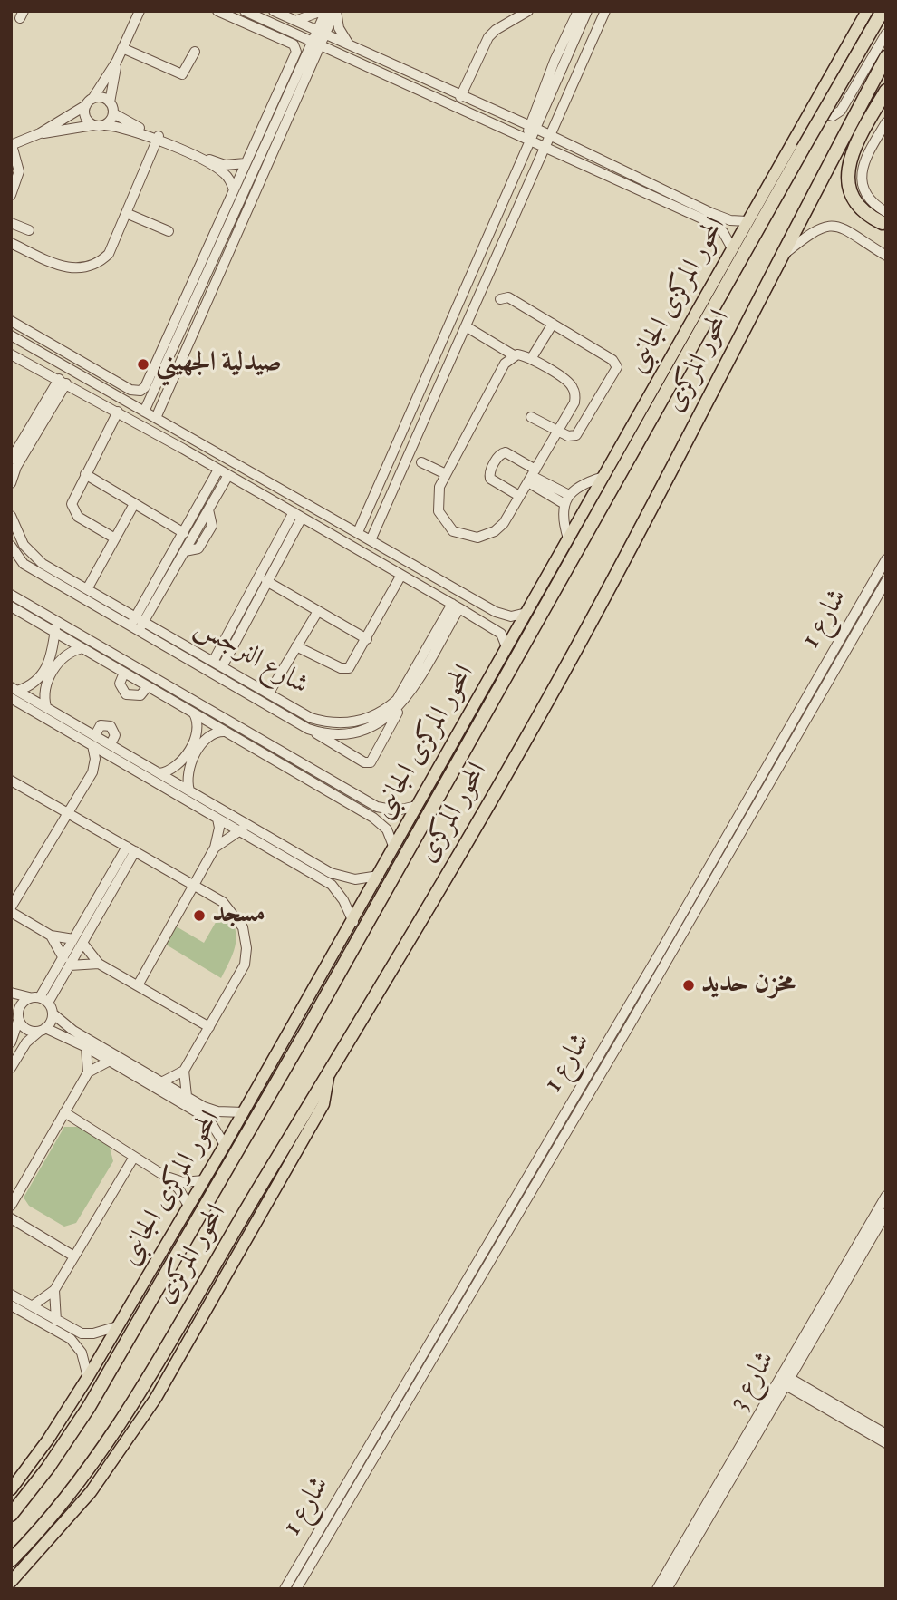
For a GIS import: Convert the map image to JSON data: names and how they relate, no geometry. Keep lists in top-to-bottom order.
{
  "streets": {
    "highway": ["المحور المركزى"],
    "main road": ["المحور المركزى الجانبى"],
    "street": ["شارع 1", "شارع النرجس", "شارع 3"]
  },
  "places": ["صيدلية الجهيني", "مسجد", "مخزن حديد"]
}
